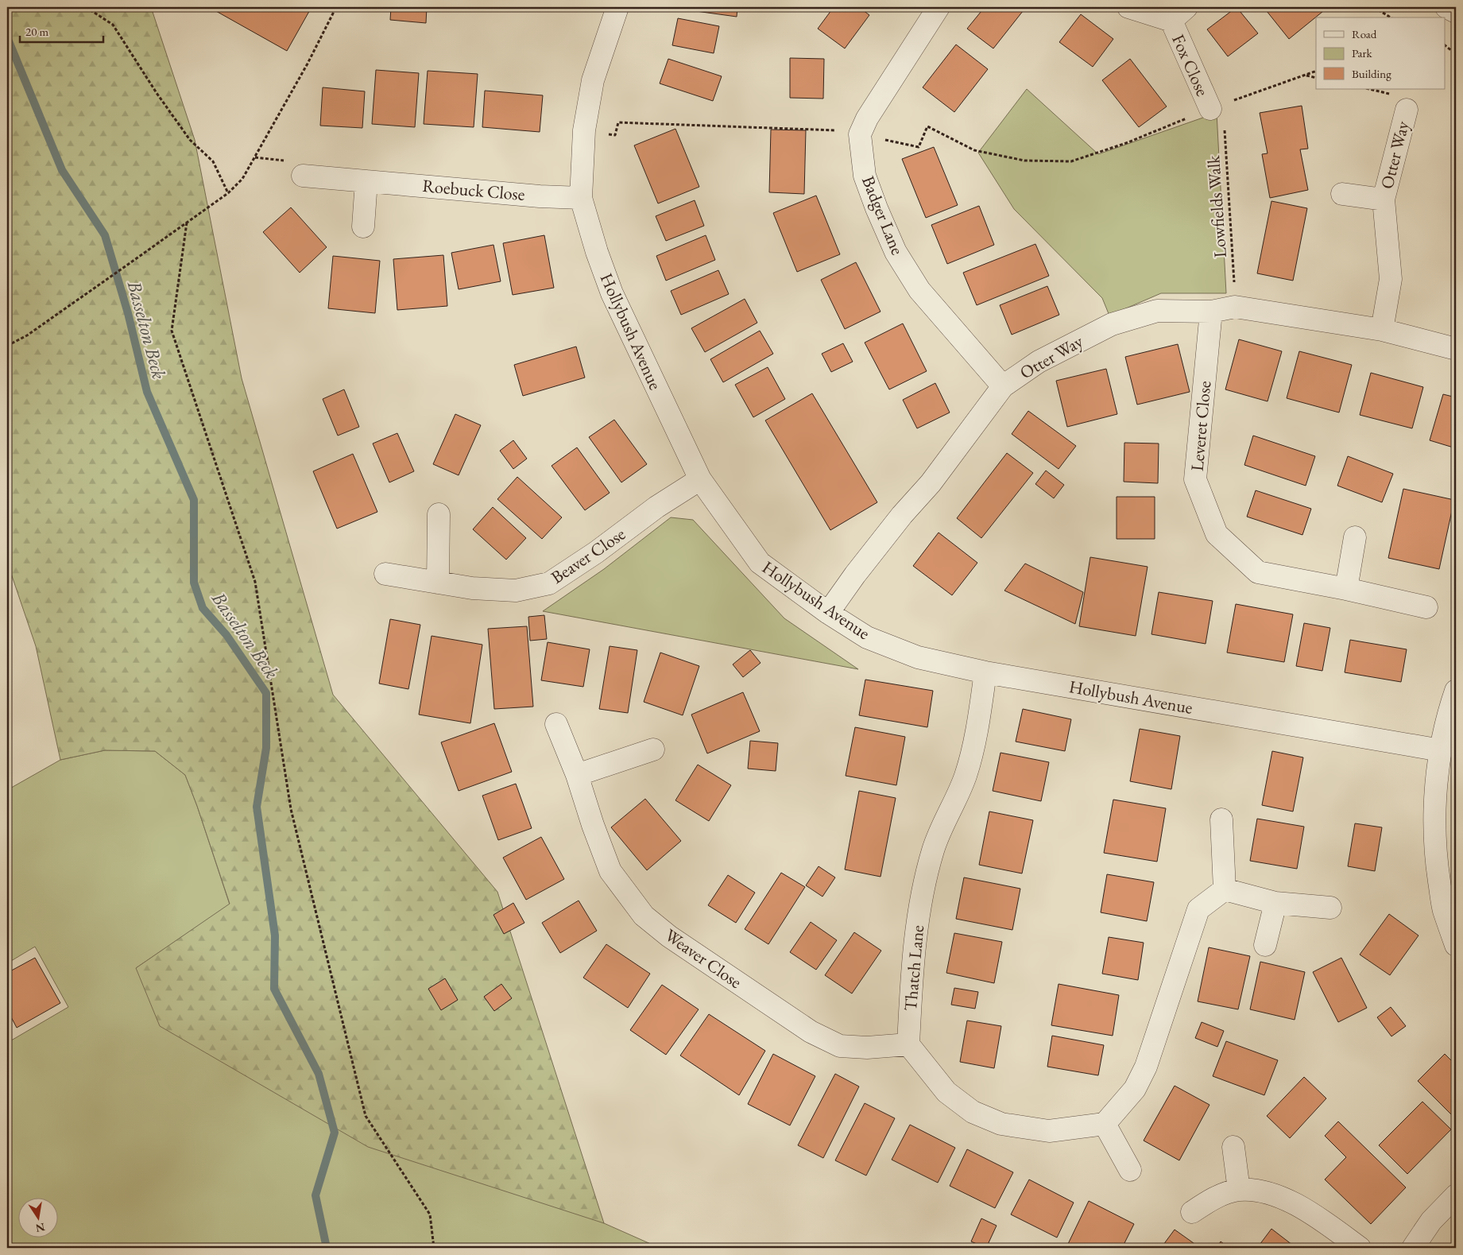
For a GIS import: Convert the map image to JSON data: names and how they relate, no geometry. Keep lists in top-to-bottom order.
{
  "streets": {
    "street": [
      "Fox Close",
      "Otter Way",
      "Roebuck Close",
      "Badger Lane",
      "Hollybush Avenue",
      "Leveret Close",
      "Beaver Close",
      "Weaver Close",
      "Thatch Lane"
    ],
    "path": ["Lowfields Walk"]
  },
  "crossings": [
    ["Fox Close", "Lowfields Walk"],
    ["Otter Way", "Lowfields Walk"],
    ["Otter Way", "Badger Lane"],
    ["Otter Way", "Hollybush Avenue"],
    ["Otter Way", "Leveret Close"],
    ["Roebuck Close", "Hollybush Avenue"],
    ["Hollybush Avenue", "Beaver Close"],
    ["Hollybush Avenue", "Thatch Lane"],
    ["Weaver Close", "Thatch Lane"]
  ],
  "water": ["Basselton Beck"],
  "legend": ["Road", "Park", "Building"],
  "scale_bar": "20 m",
  "north": "bottom"
}
